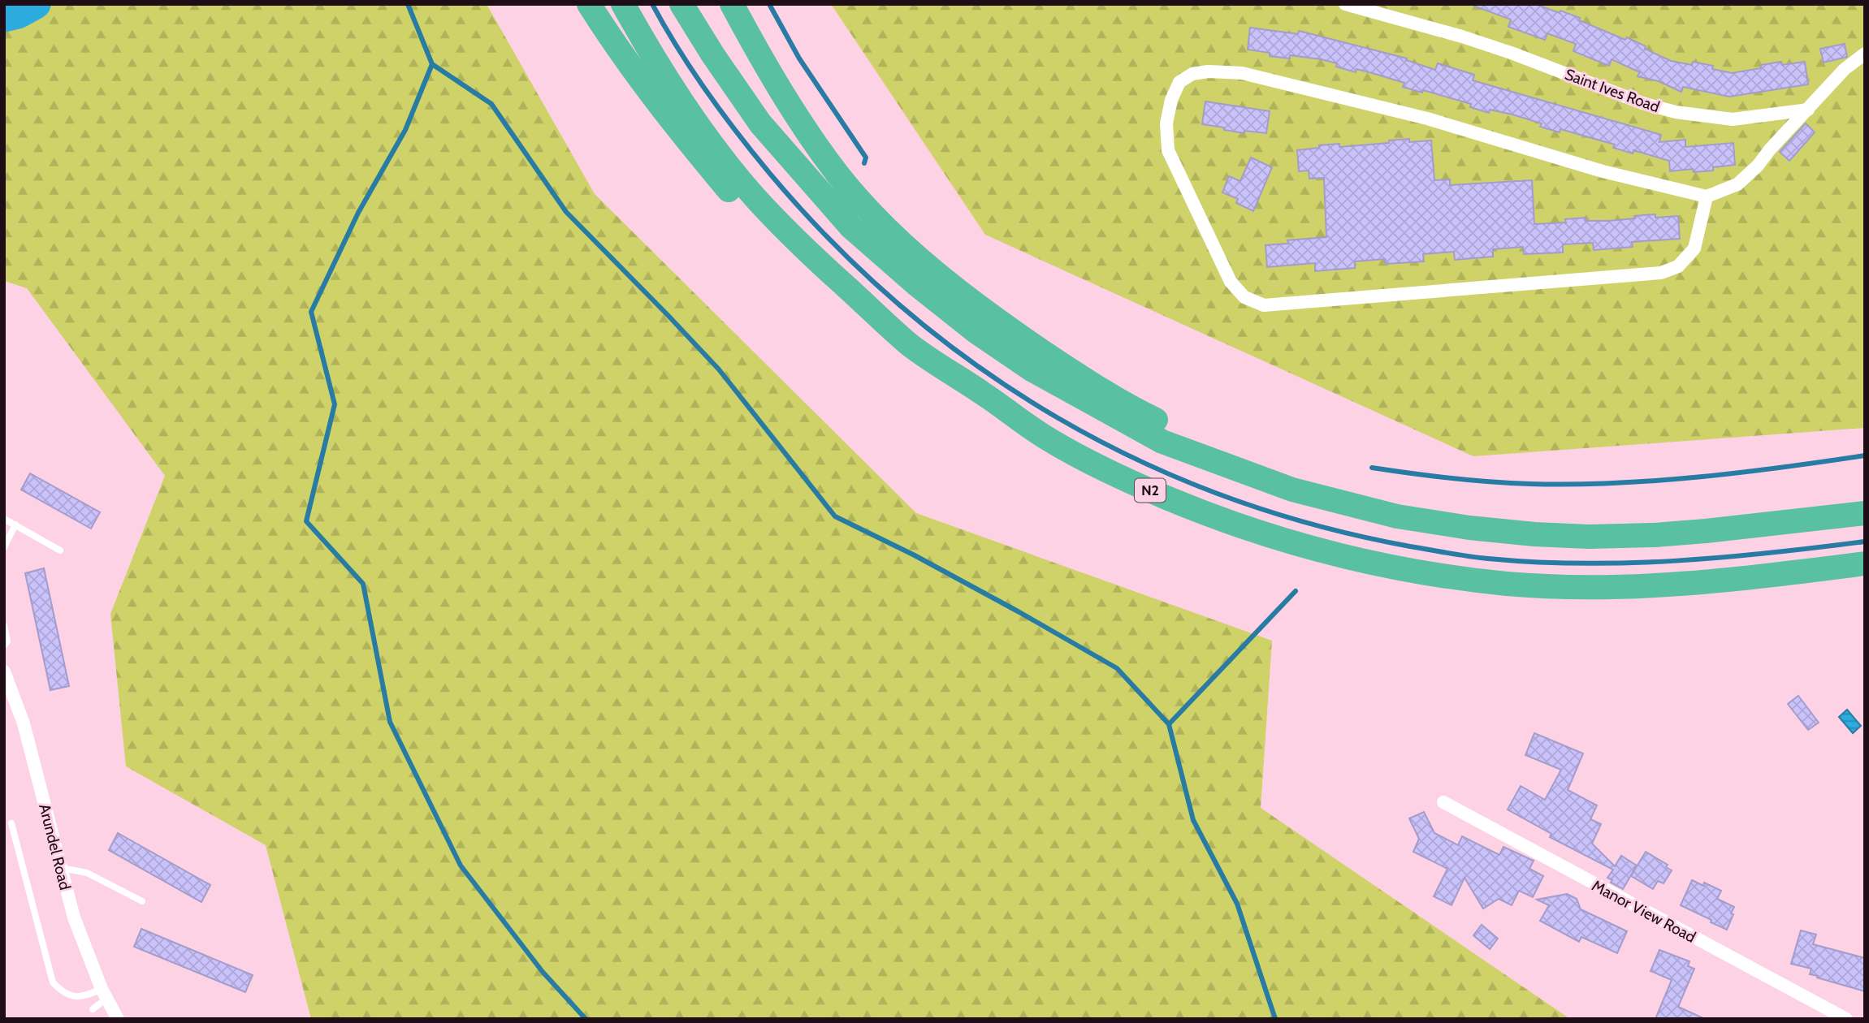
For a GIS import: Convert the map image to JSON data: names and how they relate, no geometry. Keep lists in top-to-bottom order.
{
  "streets": {
    "highway": ["N2"],
    "street": ["Saint Ives Road", "Arundel Road", "Manor View Road"]
  }
}
